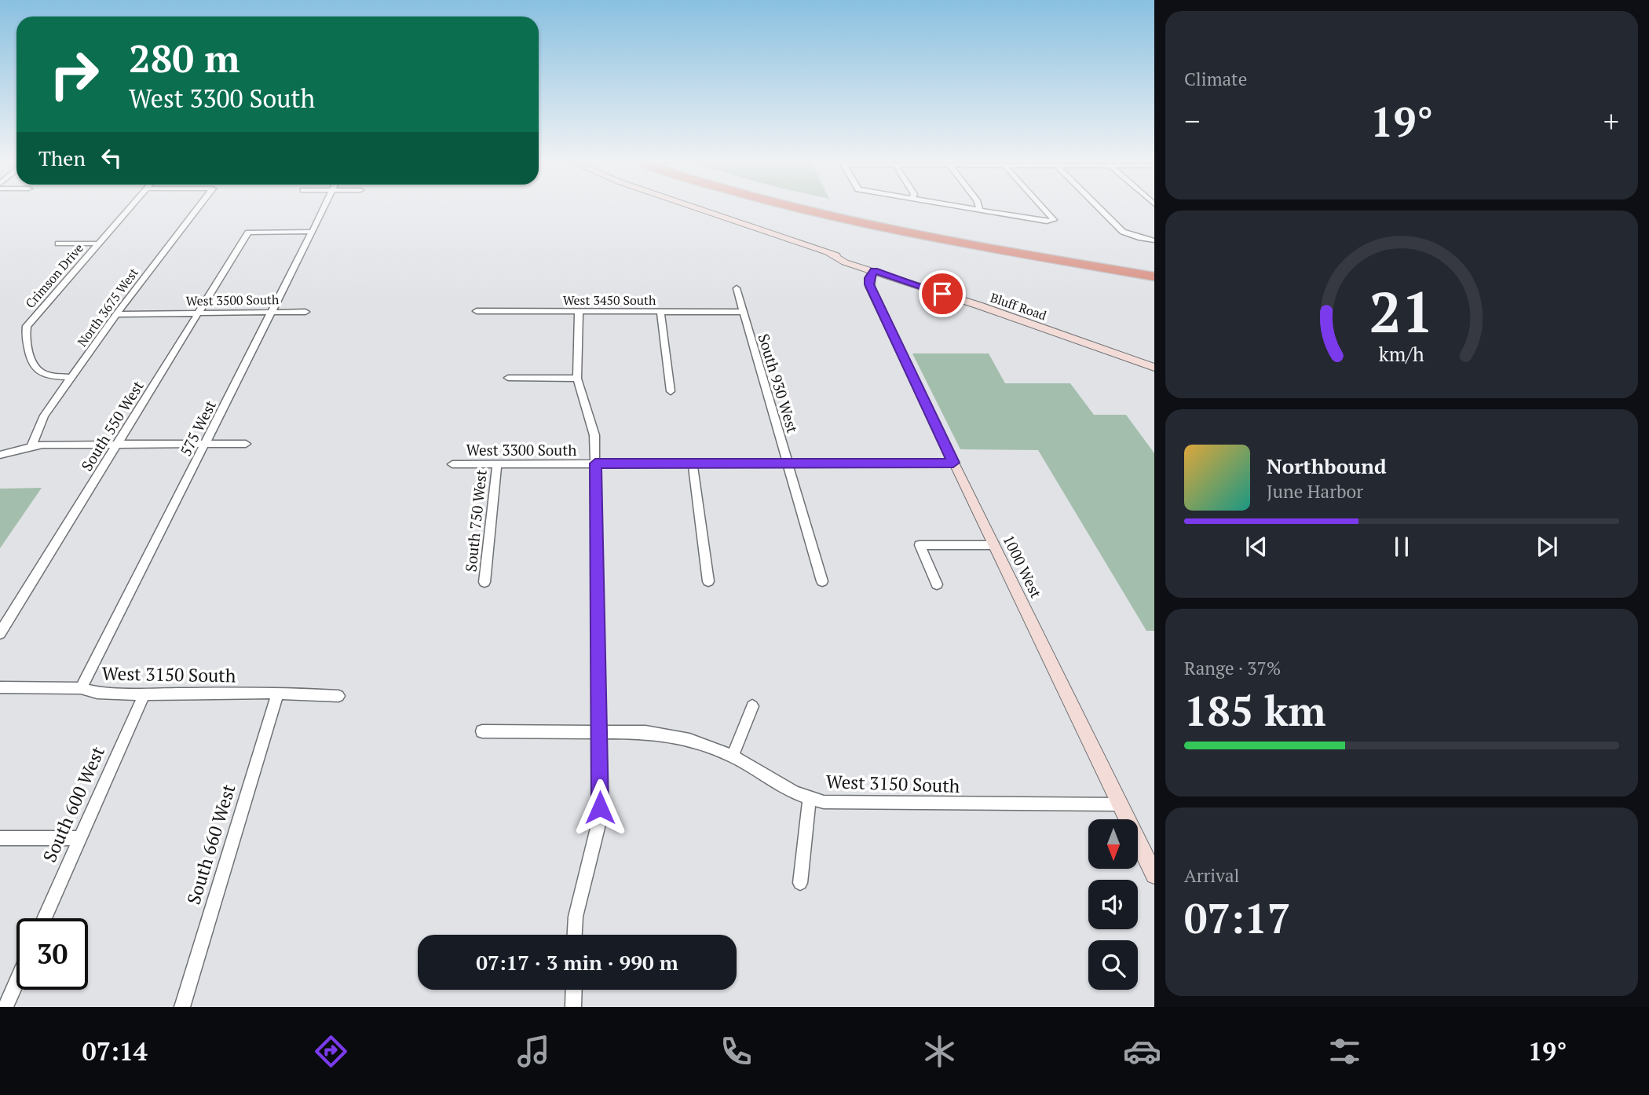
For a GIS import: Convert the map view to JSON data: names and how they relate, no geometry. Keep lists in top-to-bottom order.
{
  "streets": {
    "main road": ["Bluff Road", "1000 West"],
    "street": [
      "Crimson Drive",
      "West 3500 South",
      "West 3450 South",
      "North 3675 West",
      "South 930 West",
      "South 550 West",
      "575 West",
      "West 3300 South",
      "South 750 West",
      "West 3150 South",
      "South 600 West",
      "South 660 West"
    ]
  },
  "crossings": [
    ["Crimson Drive", "North 3675 West"],
    ["West 3500 South", "North 3675 West"],
    ["West 3500 South", "South 550 West"],
    ["West 3500 South", "575 West"],
    ["West 3450 South", "South 930 West"],
    ["Bluff Road", "1000 West"],
    ["South 930 West", "West 3300 South"],
    ["South 550 West", "575 West"],
    ["575 West", "West 3150 South"],
    ["West 3300 South", "South 750 West"],
    ["West 3300 South", "1000 West"],
    ["1000 West", "West 3150 South"],
    ["West 3150 South", "South 600 West"],
    ["West 3150 South", "South 660 West"]
  ],
  "north": "bottom",
  "page": {
    "tile": [
      "Climate",
      ["Range · 37%", "185 km"],
      ["Arrival", "07:17"]
    ],
    "turn": ["280 m", "West 3300 South"],
    "heat": ["−", "19°", "+"],
    "then": "Then",
    "song": ["Northbound", "June Harbor"],
    "limit": "30",
    "trip": "07:17 · 3 min · 990 m",
    "tabs": ["07:14", "19°"],
    "gauge": ["21", "km/h"]
  }
}
